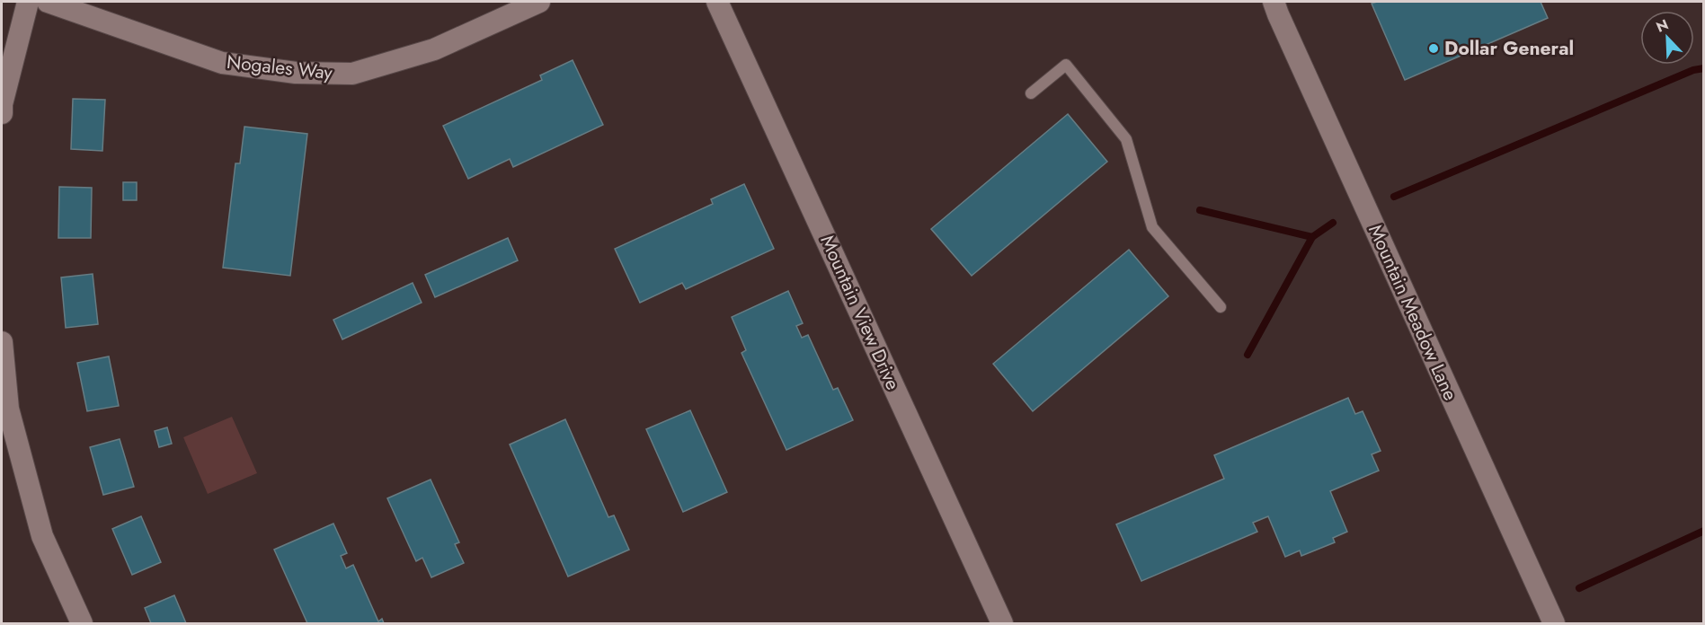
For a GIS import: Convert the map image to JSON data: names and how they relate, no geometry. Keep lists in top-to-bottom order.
{
  "streets": {
    "street": ["Nogales Way", "Mountain View Drive", "Mountain Meadow Lane"]
  },
  "places": ["Dollar General"],
  "north": "top left"
}
